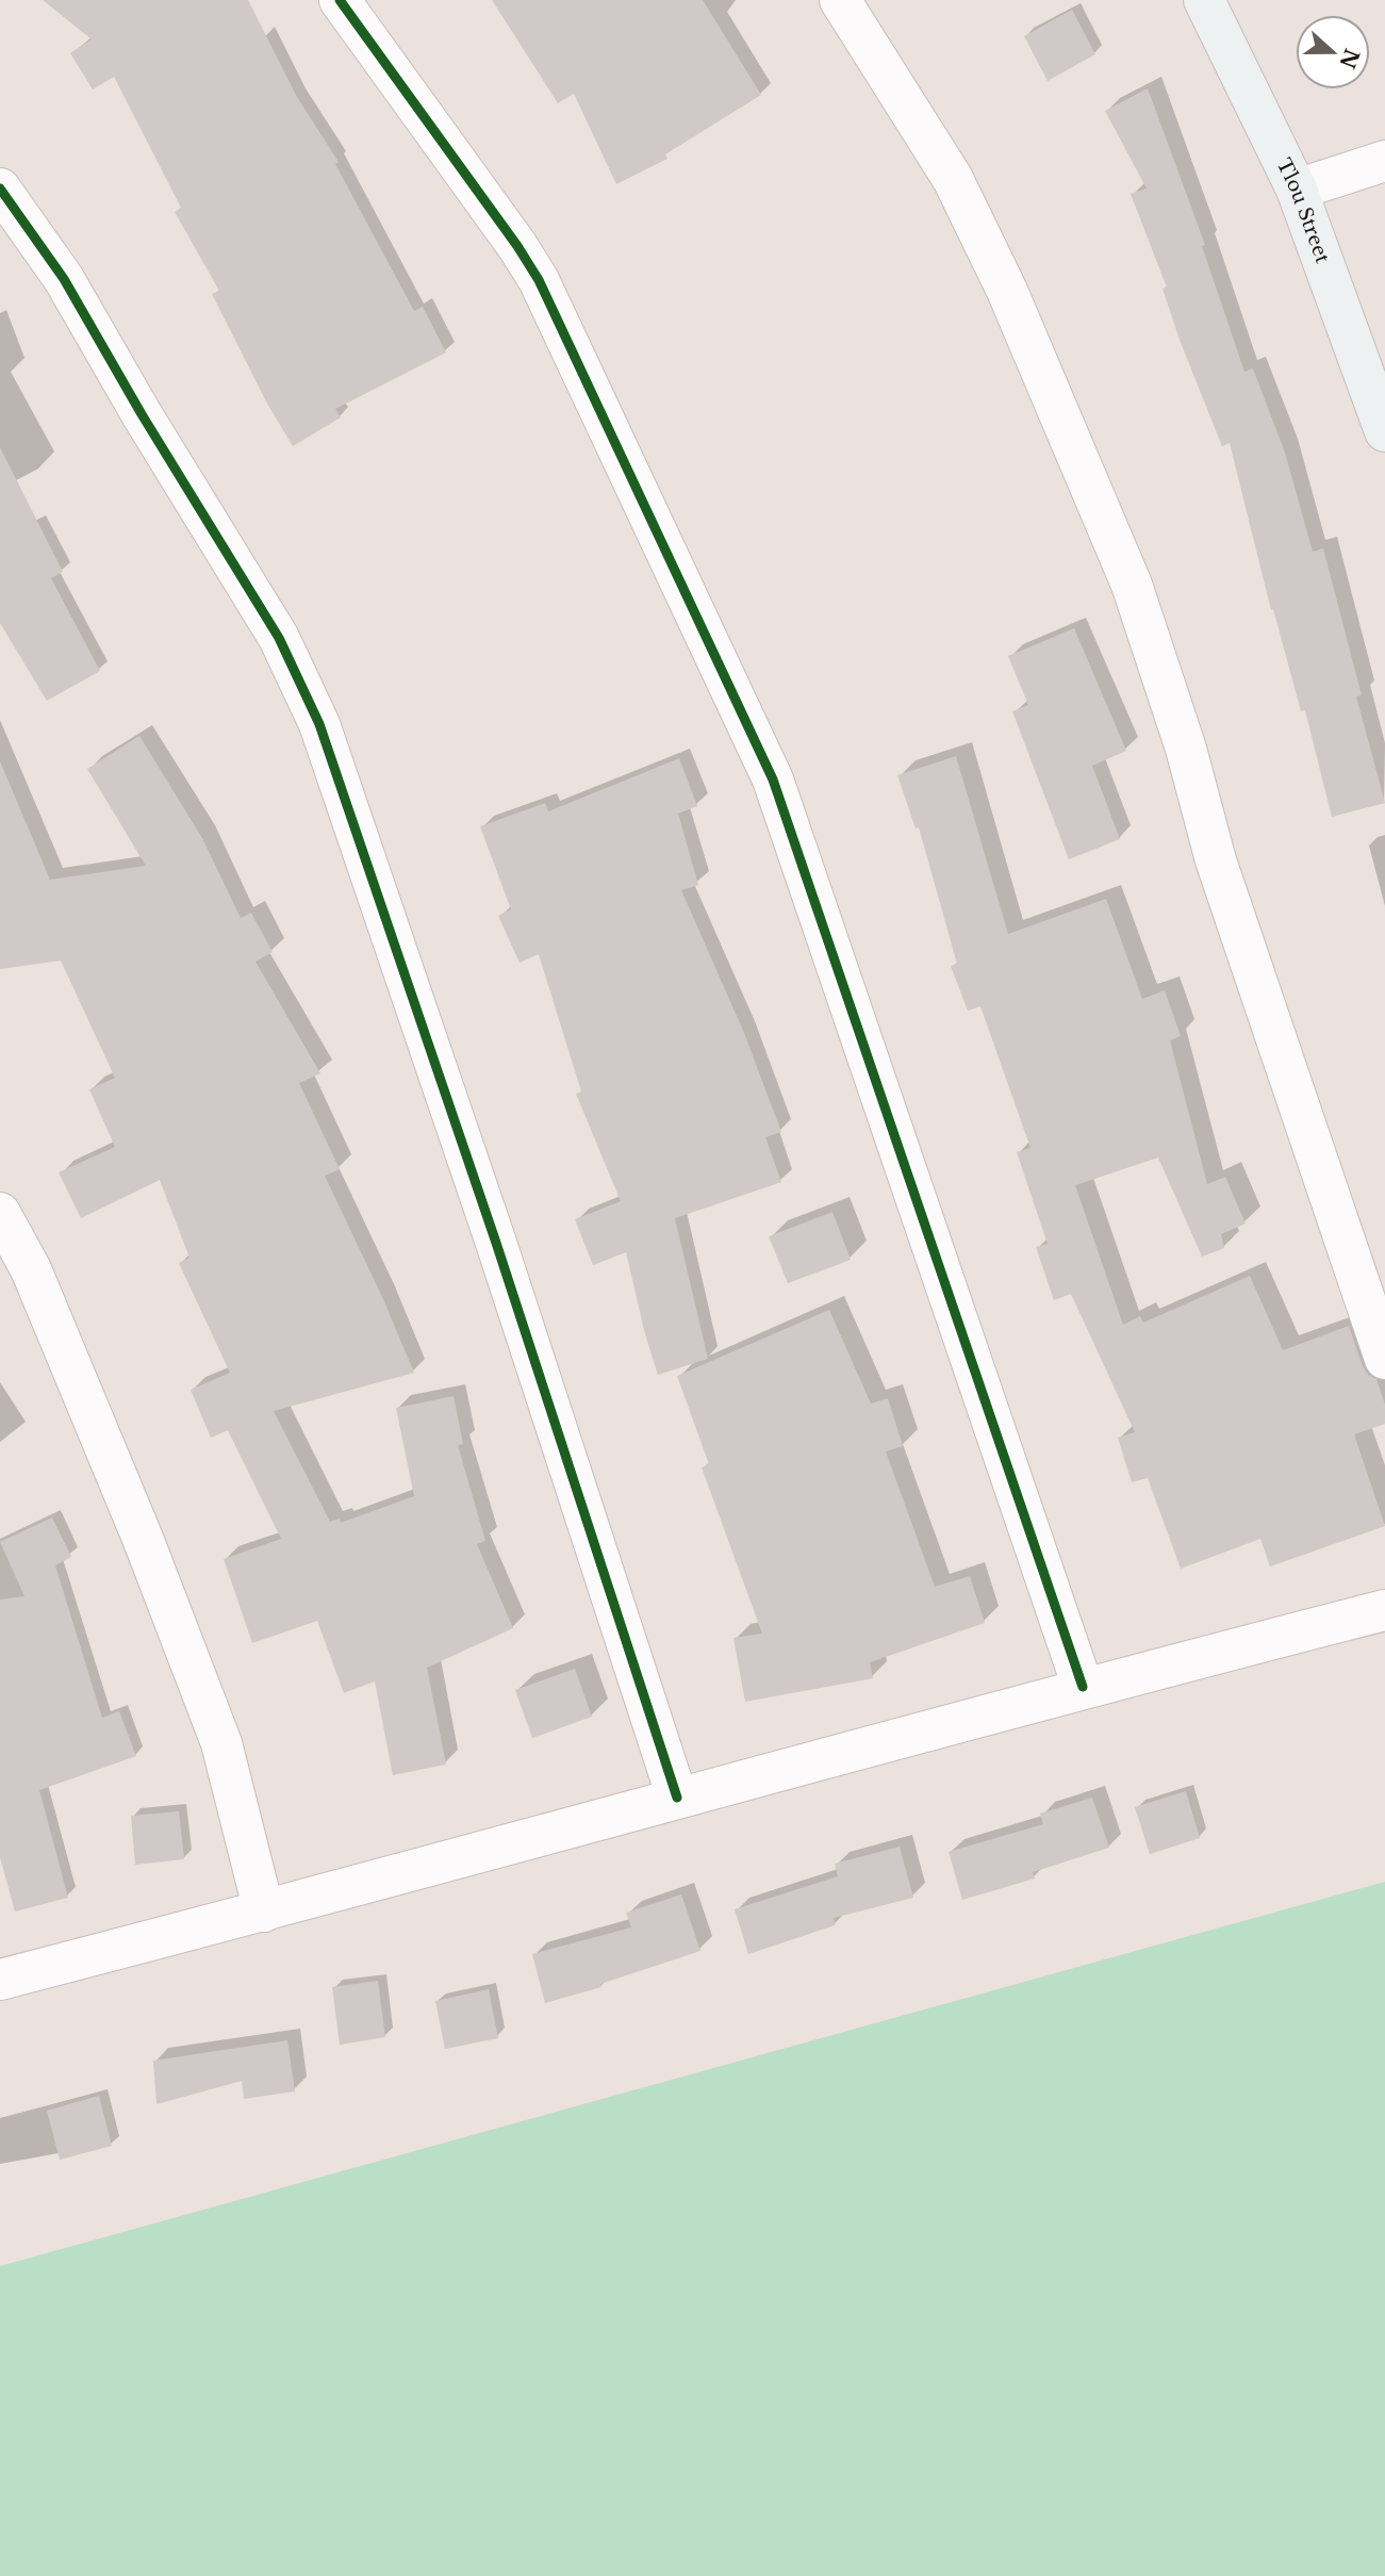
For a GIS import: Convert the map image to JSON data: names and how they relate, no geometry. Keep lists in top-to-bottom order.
{
  "streets": {
    "street": ["Tlou Street"]
  },
  "north": "right"
}
